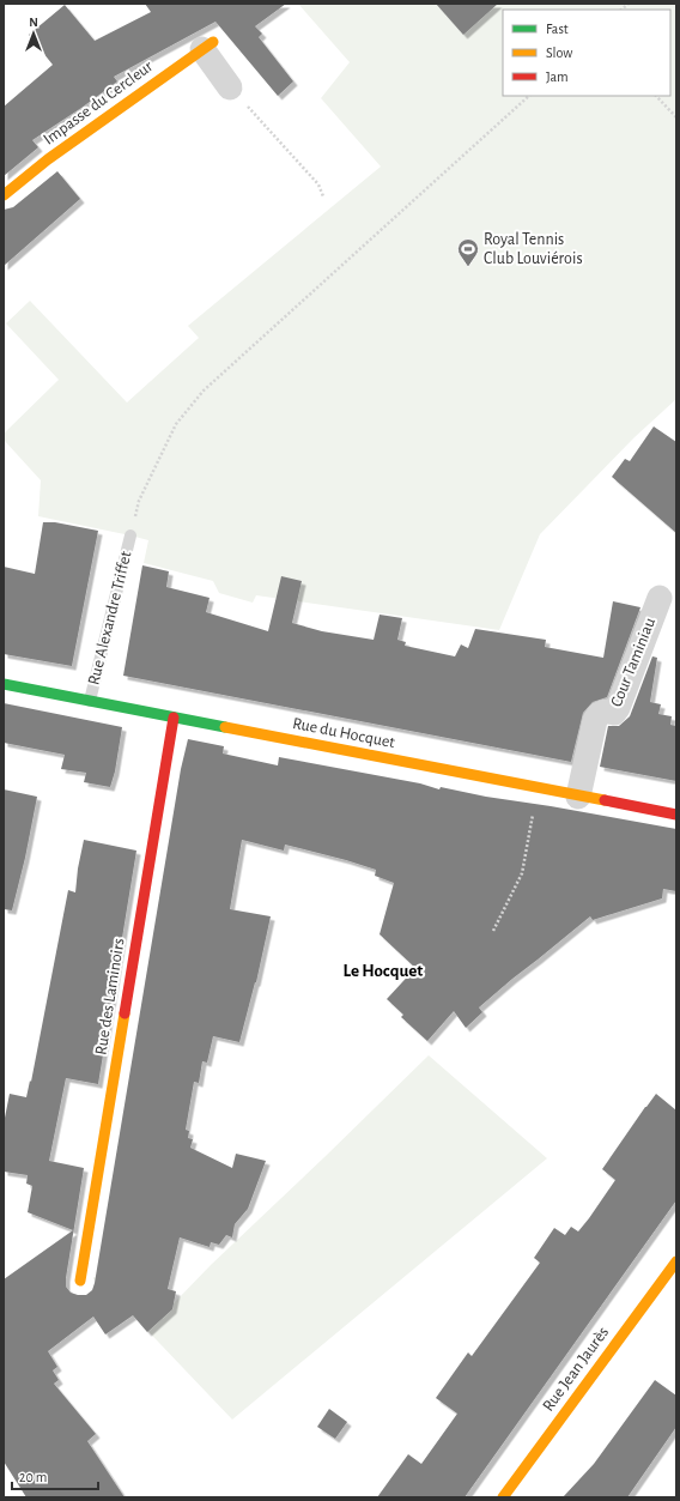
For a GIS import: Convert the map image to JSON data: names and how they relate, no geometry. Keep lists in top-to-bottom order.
{
  "streets": {
    "street": [
      "Impasse du Cercleur",
      "Cour Taminiau",
      "Rue du Hocquet",
      "Rue des Laminoirs",
      "Rue Jean Jaurès"
    ],
    "lane": ["Rue Alexandre Triffet"]
  },
  "crossings": [
    ["Rue Alexandre Triffet", "Rue du Hocquet"],
    ["Cour Taminiau", "Rue du Hocquet"],
    ["Rue du Hocquet", "Rue des Laminoirs"]
  ],
  "districts": ["Le Hocquet"],
  "places": {
    "sports": ["Royal Tennis Club Louviérois"]
  },
  "legend": ["Fast", "Slow", "Jam"],
  "scale_bar": "20 m",
  "north": "top"
}
